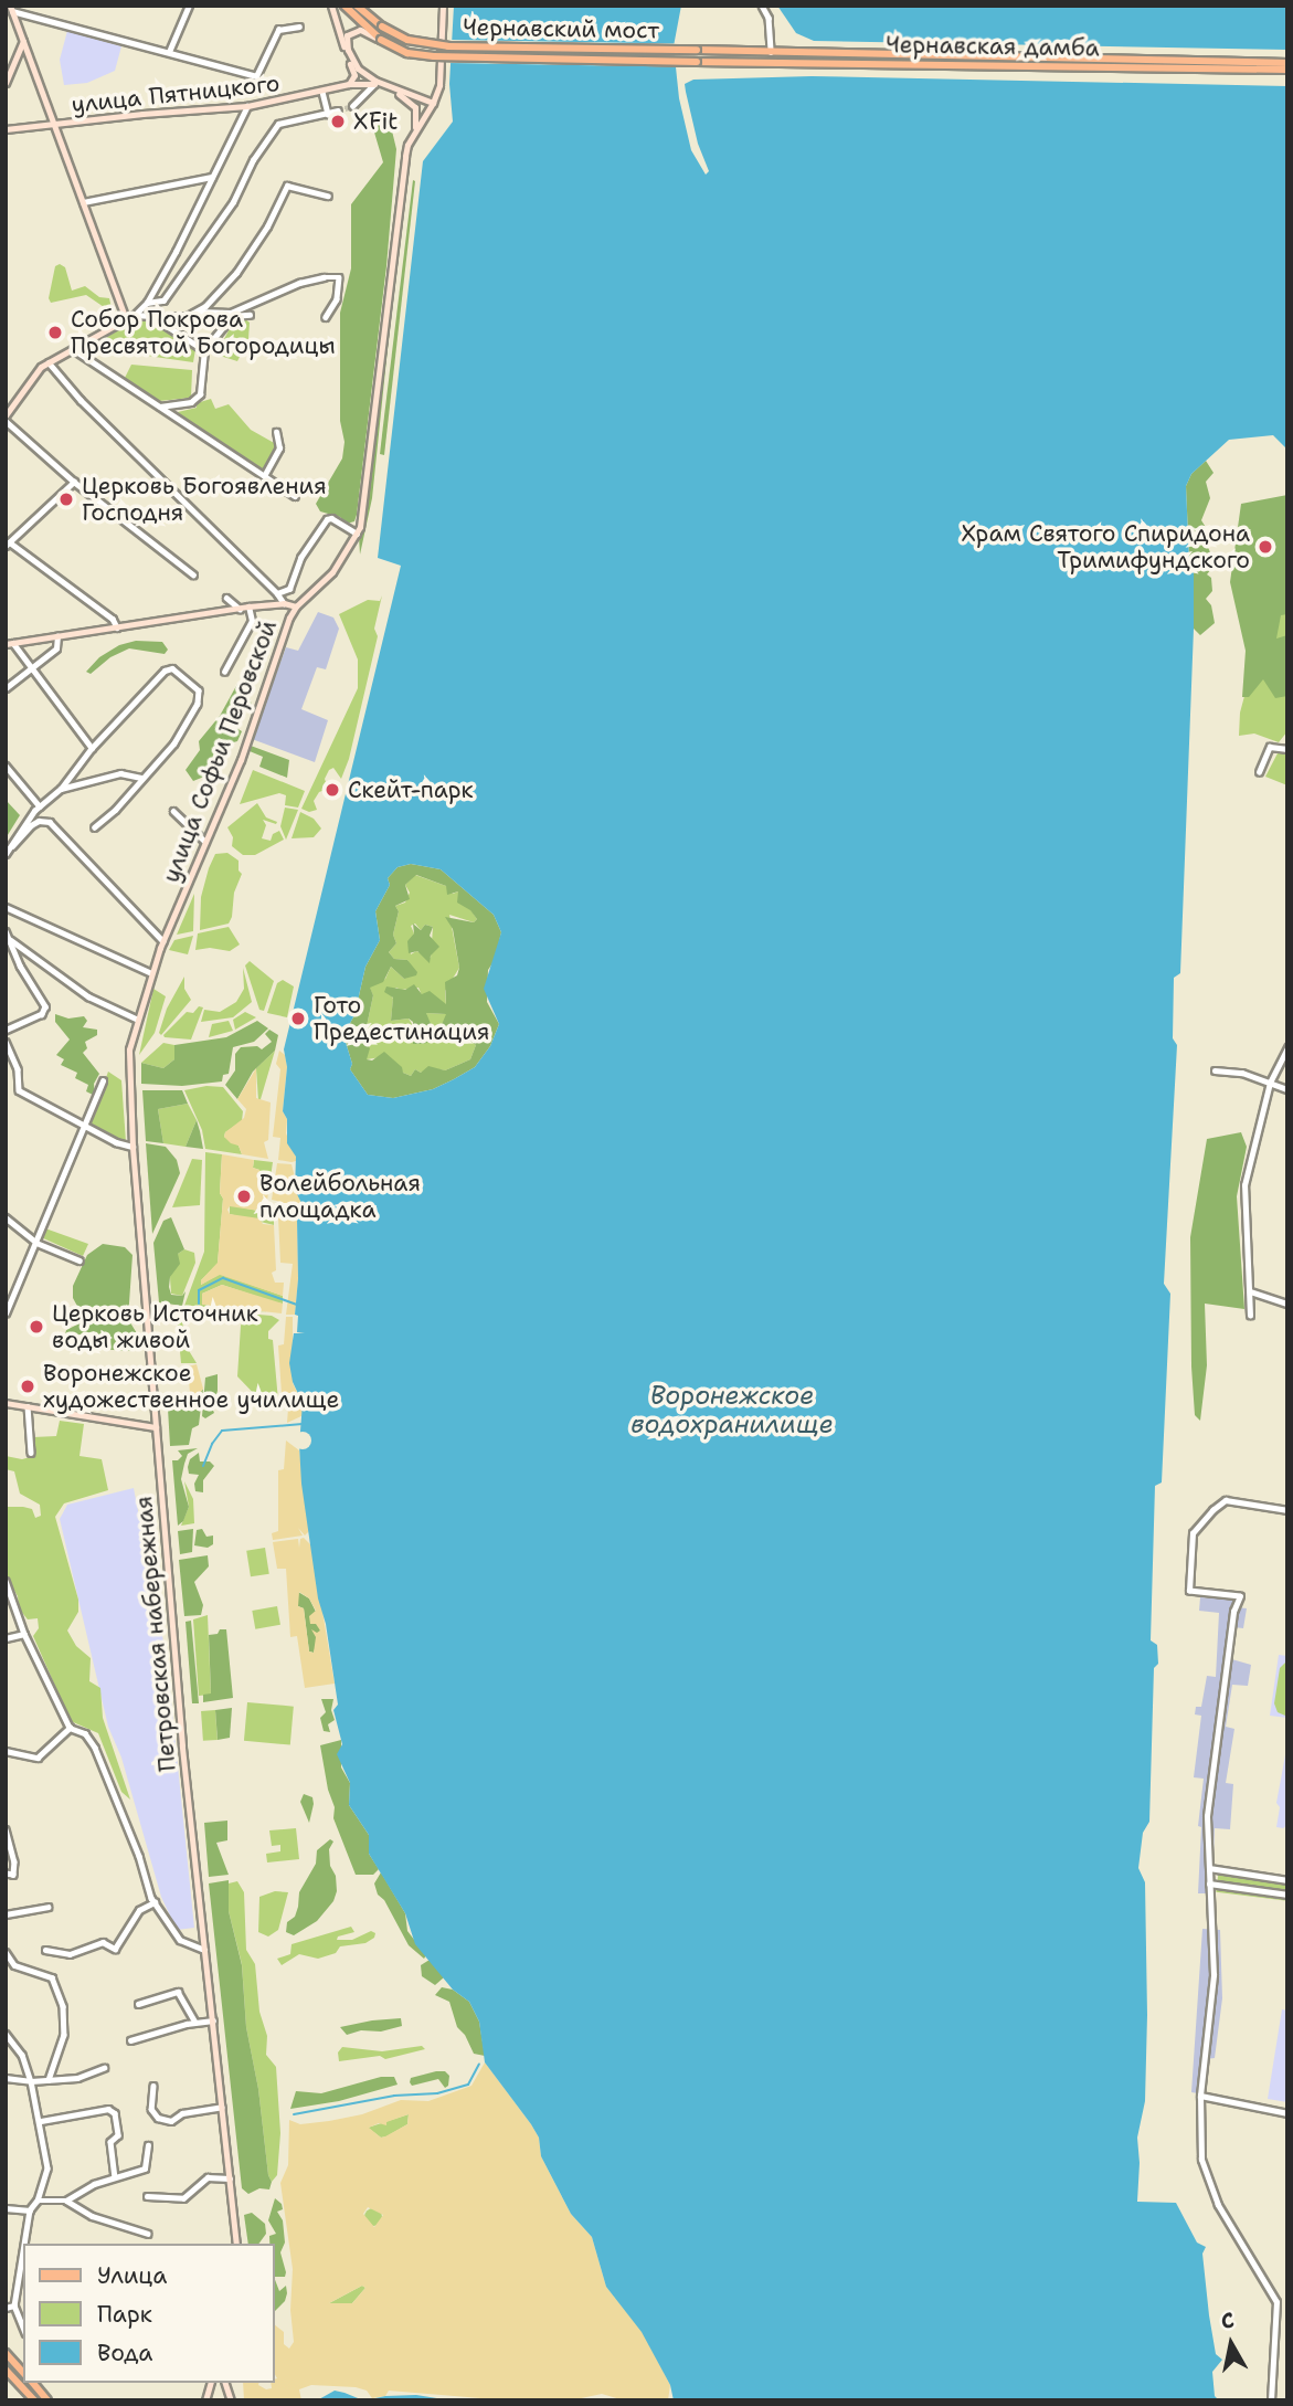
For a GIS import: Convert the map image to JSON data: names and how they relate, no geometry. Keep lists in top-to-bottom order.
{
  "streets": {
    "main road": [
      "Чернавский мост",
      "Чернавская дамба",
      "улица Пятницкого",
      "улица Софьи Перовской",
      "Петровская набережная"
    ]
  },
  "crossings": [
    ["Чернавский мост", "Чернавская дамба"],
    ["улица Софьи Перовской", "Петровская набережная"]
  ],
  "water": ["Воронежское водохранилище"],
  "places": [
    "XFit",
    "Собор Покрова Пресвятой Богородицы",
    "Церковь Богоявления Господня",
    "Храм Святого Спиридона Тримифундского",
    "Скейт-парк",
    "Гото Предестинация",
    "Волейбольная площадка",
    "Церковь Источник воды живой",
    "Воронежское художественное училище"
  ],
  "legend": ["Улица", "Парк", "Вода"],
  "north": "top"
}
